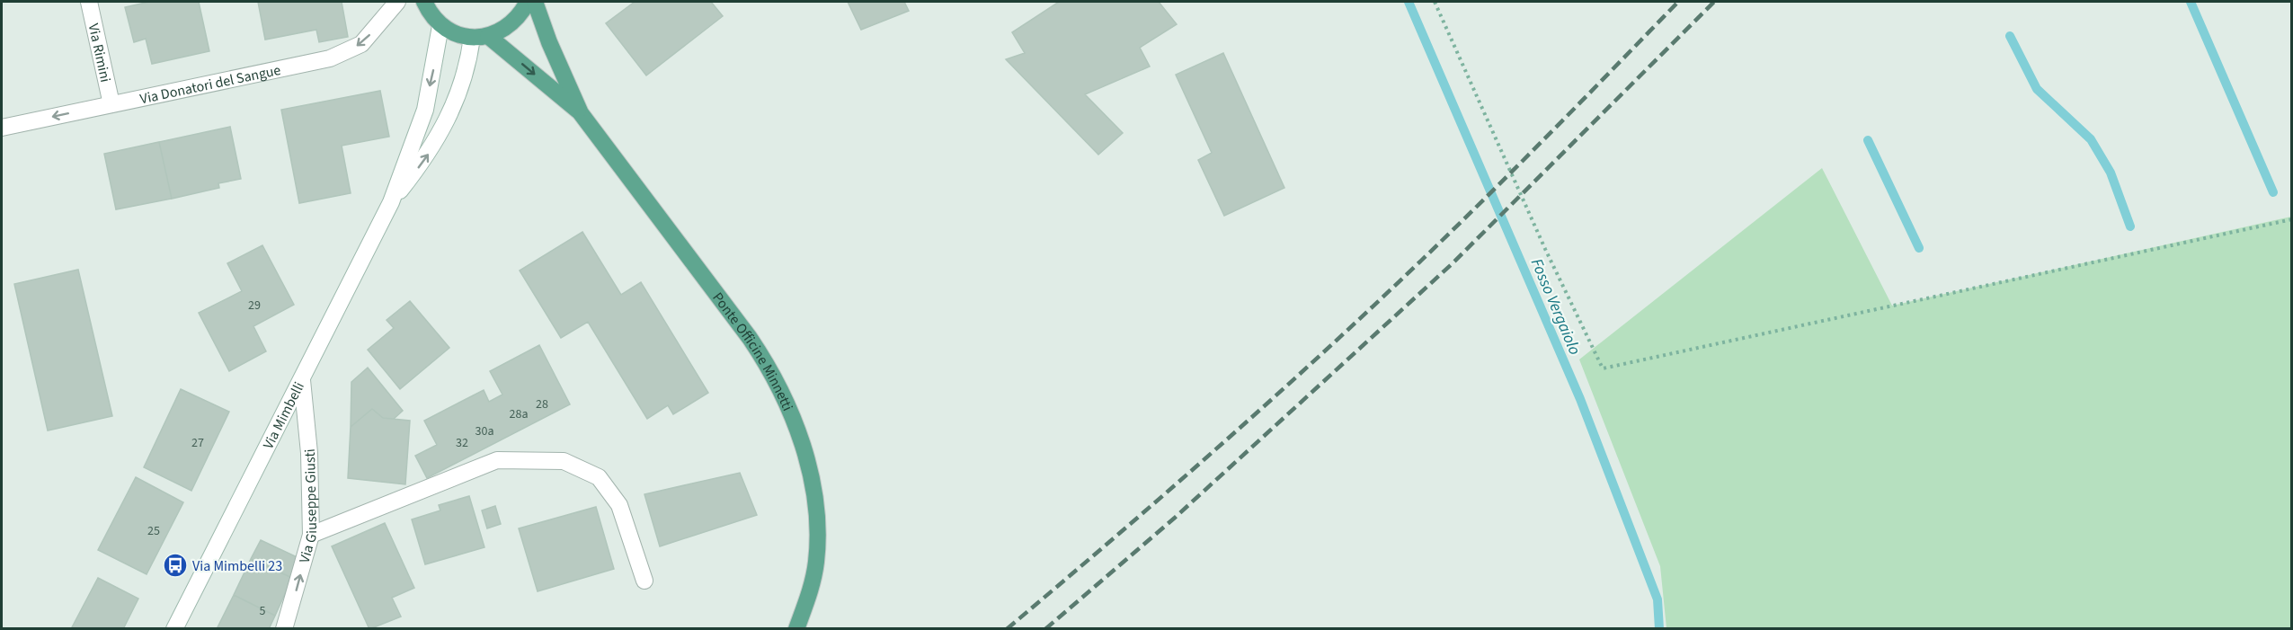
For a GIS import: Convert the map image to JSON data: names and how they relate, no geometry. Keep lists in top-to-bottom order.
{
  "streets": {
    "main road": ["Ponte Officine Minnetti"],
    "street": [
      "Via Rimini",
      "Via Donatori del Sangue",
      "Via Mimbelli",
      "Via Giuseppe Giusti"
    ]
  },
  "crossings": [
    ["Via Rimini", "Via Donatori del Sangue"],
    ["Via Mimbelli", "Via Giuseppe Giusti"]
  ],
  "one_way": ["Via Donatori del Sangue", "Via Giuseppe Giusti"],
  "water": ["Fosso Vergaiolo"],
  "places": {
    "bus stop": ["Via Mimbelli 23"]
  },
  "house_numbers": [
    "29",
    "28",
    "28a",
    "30a",
    "27",
    "32",
    "25",
    "5"
  ]
}
